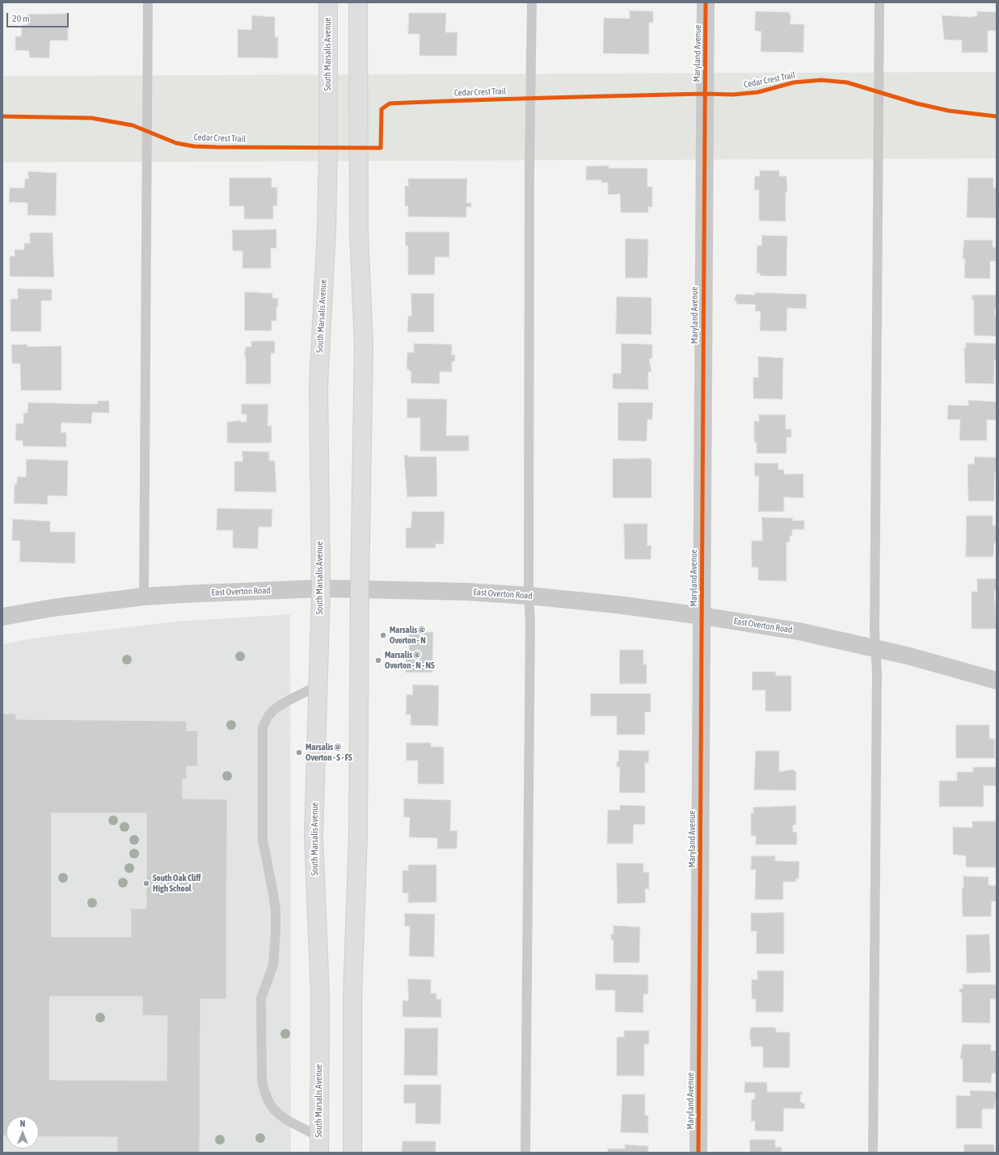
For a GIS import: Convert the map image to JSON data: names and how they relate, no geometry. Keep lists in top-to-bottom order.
{
  "streets": {
    "main road": ["South Marsalis Avenue"],
    "street": ["Maryland Avenue", "East Overton Road"],
    "cycle path": ["Cedar Crest Trail"]
  },
  "crossings": [
    ["Maryland Avenue", "East Overton Road"],
    ["South Marsalis Avenue", "East Overton Road"]
  ],
  "places": [
    "Marsalis @ Overton - N",
    "Marsalis @ Overton - N - NS",
    "Marsalis @ Overton - S - FS",
    "South Oak Cliff High School"
  ],
  "scale_bar": "20 m",
  "north": "top"
}
